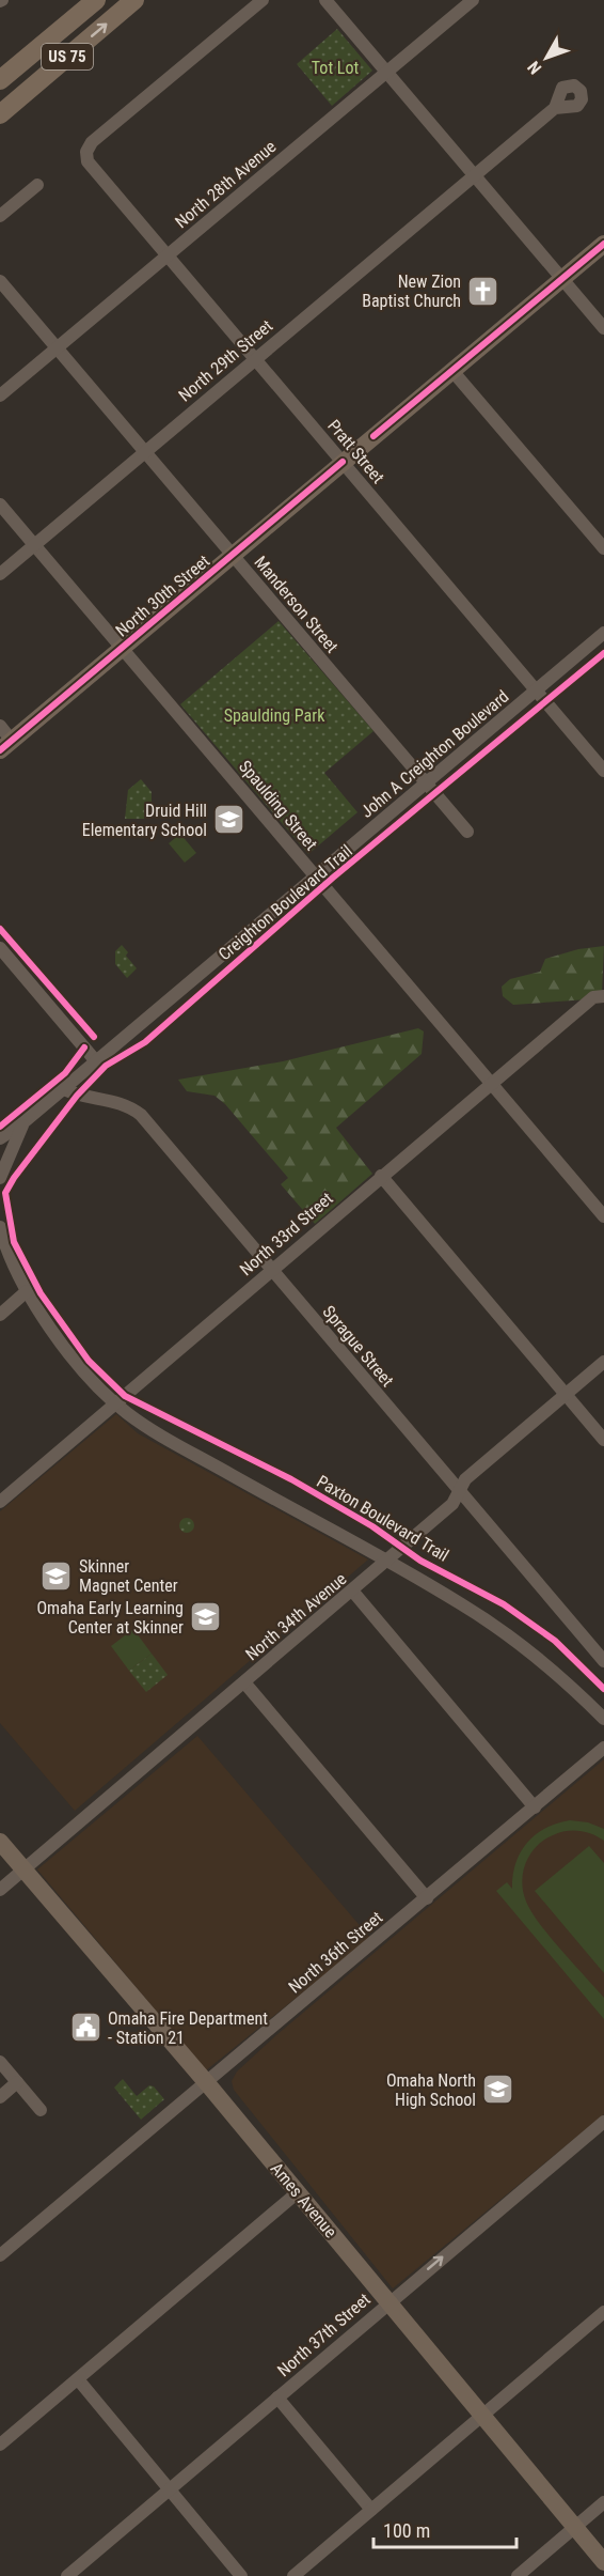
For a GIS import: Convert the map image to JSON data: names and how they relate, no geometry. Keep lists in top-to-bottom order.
{
  "streets": {
    "highway": ["US 75"],
    "main road": ["North 30th Street", "Ames Avenue"],
    "street": [
      "North 28th Avenue",
      "North 29th Street",
      "Pratt Street",
      "Manderson Street",
      "John A Creighton Boulevard",
      "Spaulding Street",
      "North 33rd Street",
      "Sprague Street",
      "North 34th Avenue",
      "North 36th Street",
      "North 37th Street"
    ],
    "cycle path": ["Creighton Boulevard Trail"]
  },
  "crossings": [
    ["North 28th Avenue", "Pratt Street"],
    ["North 28th Avenue", "Manderson Street"],
    ["North 29th Street", "Pratt Street"],
    ["North 29th Street", "Manderson Street"],
    ["North 29th Street", "Spaulding Street"],
    ["Pratt Street", "North 30th Street"],
    ["Pratt Street", "John A Creighton Boulevard"],
    ["North 30th Street", "Manderson Street"],
    ["North 30th Street", "Spaulding Street"],
    ["Manderson Street", "John A Creighton Boulevard"],
    ["John A Creighton Boulevard", "Spaulding Street"],
    ["John A Creighton Boulevard", "Sprague Street"],
    ["Spaulding Street", "North 33rd Street"],
    ["North 33rd Street", "Sprague Street"],
    ["Sprague Street", "North 34th Avenue"],
    ["North 34th Avenue", "Ames Avenue"],
    ["North 36th Street", "Ames Avenue"],
    ["Ames Avenue", "North 37th Street"]
  ],
  "one_way": ["North 37th Street"],
  "parks": ["Tot Lot", "Spaulding Park"],
  "places": {
    "church": ["New Zion Baptist Church"],
    "school or university": [
      "Druid Hill Elementary School",
      "Skinner Magnet Center",
      "Omaha Early Learning Center at Skinner",
      "Omaha North High School"
    ],
    "public building": ["Omaha Fire Department - Station 21"]
  },
  "scale_bar": "100 m",
  "north": "bottom left"
}
